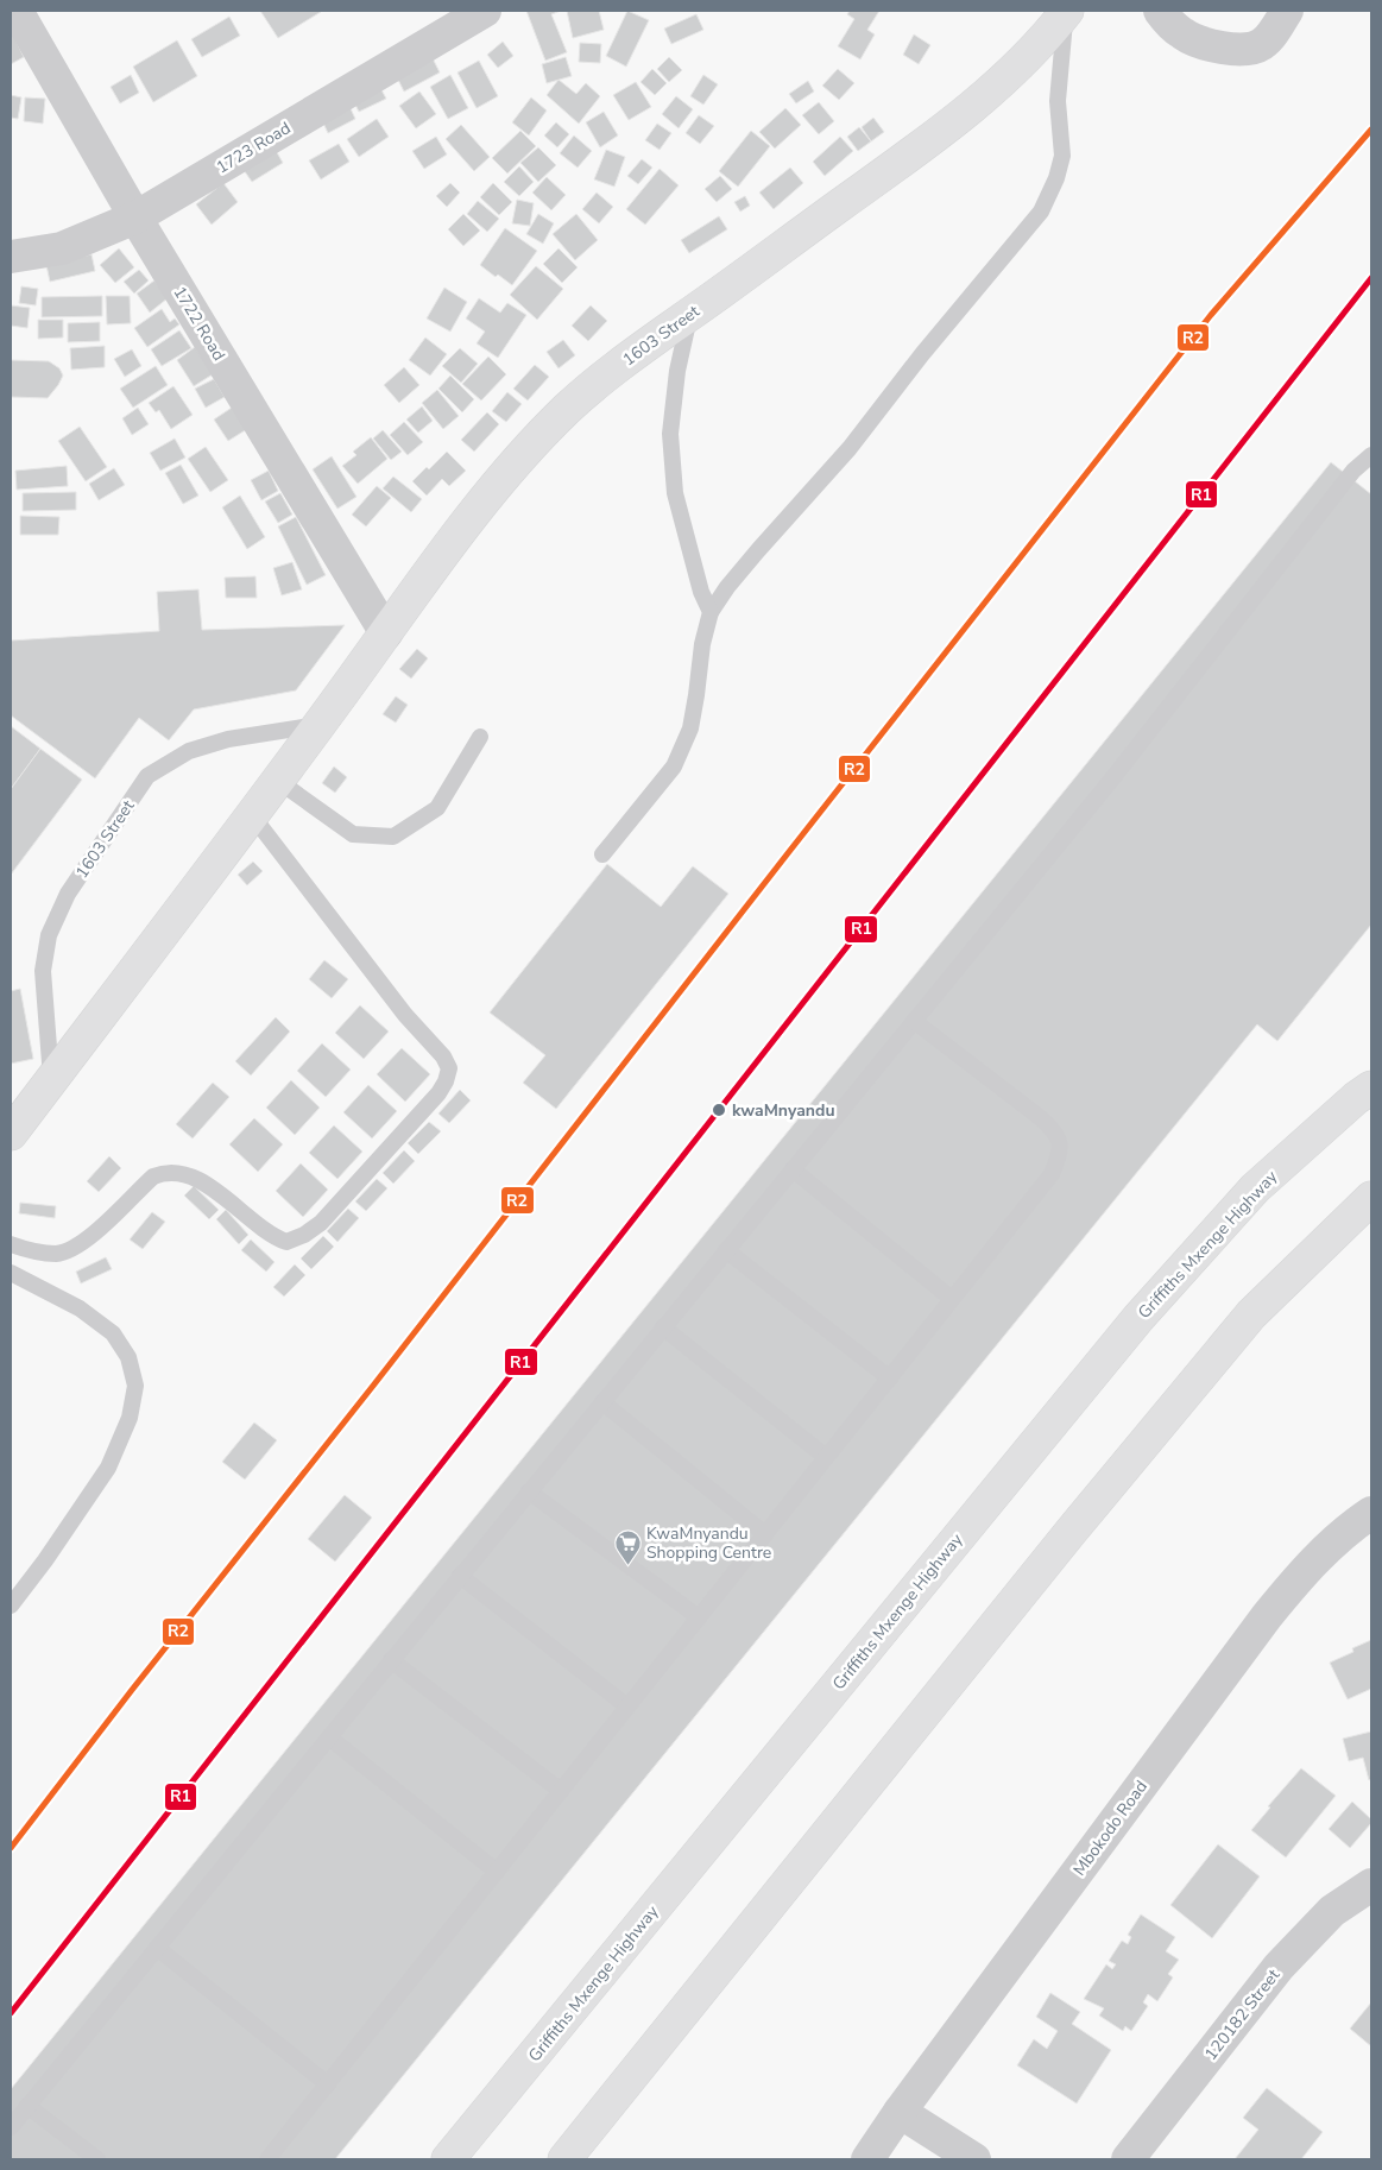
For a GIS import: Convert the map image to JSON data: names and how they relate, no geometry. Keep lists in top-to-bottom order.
{
  "streets": {
    "street": [
      "1723 Road",
      "1722 Road",
      "1603 Street",
      "Griffiths Mxenge Highway",
      "Mbokodo Road",
      "120182 Street"
    ]
  },
  "crossings": [
    ["1723 Road", "1722 Road"],
    ["1722 Road", "1603 Street"]
  ],
  "places": {
    "other": ["kwaMnyandu"],
    "supermarket": ["KwaMnyandu Shopping Centre"]
  },
  "lines": ["transit line R2", "transit line R1"]
}
